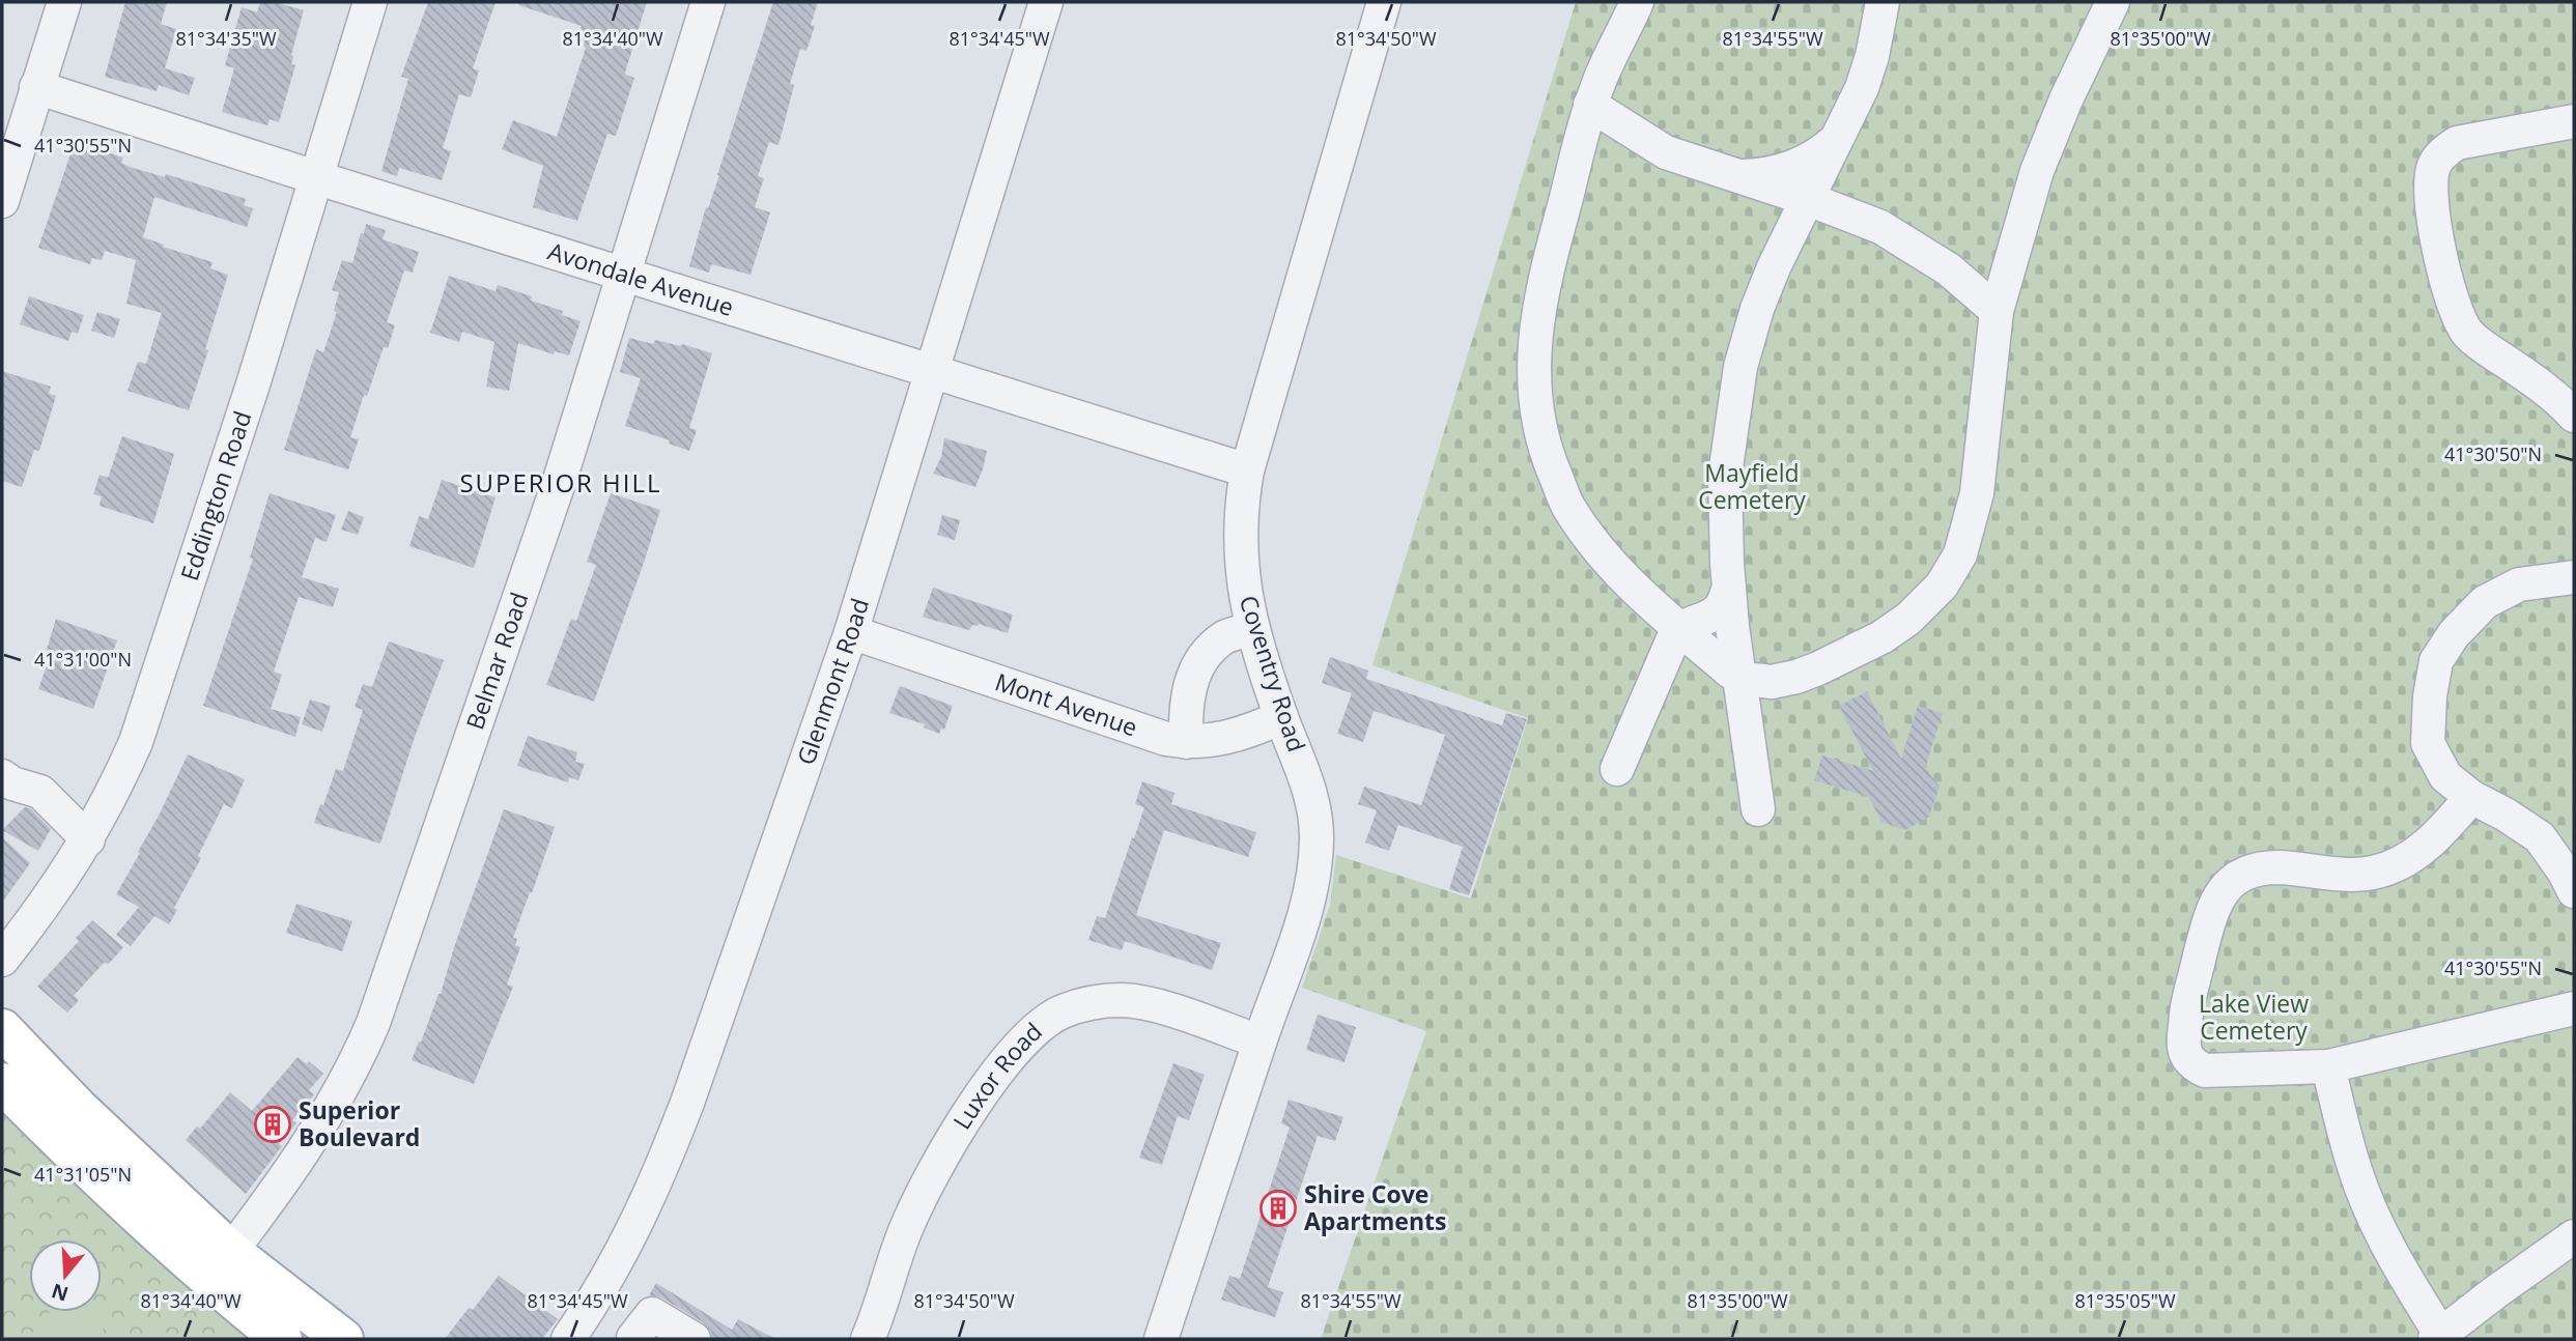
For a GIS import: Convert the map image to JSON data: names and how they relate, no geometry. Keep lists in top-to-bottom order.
{
  "streets": {
    "street": [
      "Avondale Avenue",
      "Eddington Road",
      "Belmar Road",
      "Coventry Road",
      "Glenmont Road",
      "Mont Avenue",
      "Luxor Road"
    ]
  },
  "crossings": [
    ["Avondale Avenue", "Eddington Road"],
    ["Avondale Avenue", "Belmar Road"],
    ["Avondale Avenue", "Coventry Road"],
    ["Avondale Avenue", "Glenmont Road"],
    ["Coventry Road", "Mont Avenue"],
    ["Coventry Road", "Luxor Road"],
    ["Glenmont Road", "Mont Avenue"]
  ],
  "districts": ["SUPERIOR HILL"],
  "parks": ["Mayfield Cemetery", "Lake View Cemetery"],
  "places": {
    "building": ["Superior Boulevard", "Shire Cove Apartments"]
  },
  "north": "bottom",
  "coordinates": [
    "81°34'35\"W",
    "81°34'40\"W",
    "81°34'45\"W",
    "81°34'50\"W",
    "81°34'55\"W",
    "81°35'00\"W",
    "41°30'55\"N",
    "41°30'50\"N",
    "41°31'00\"N",
    "41°31'05\"N",
    "81°35'05\"W"
  ]
}
